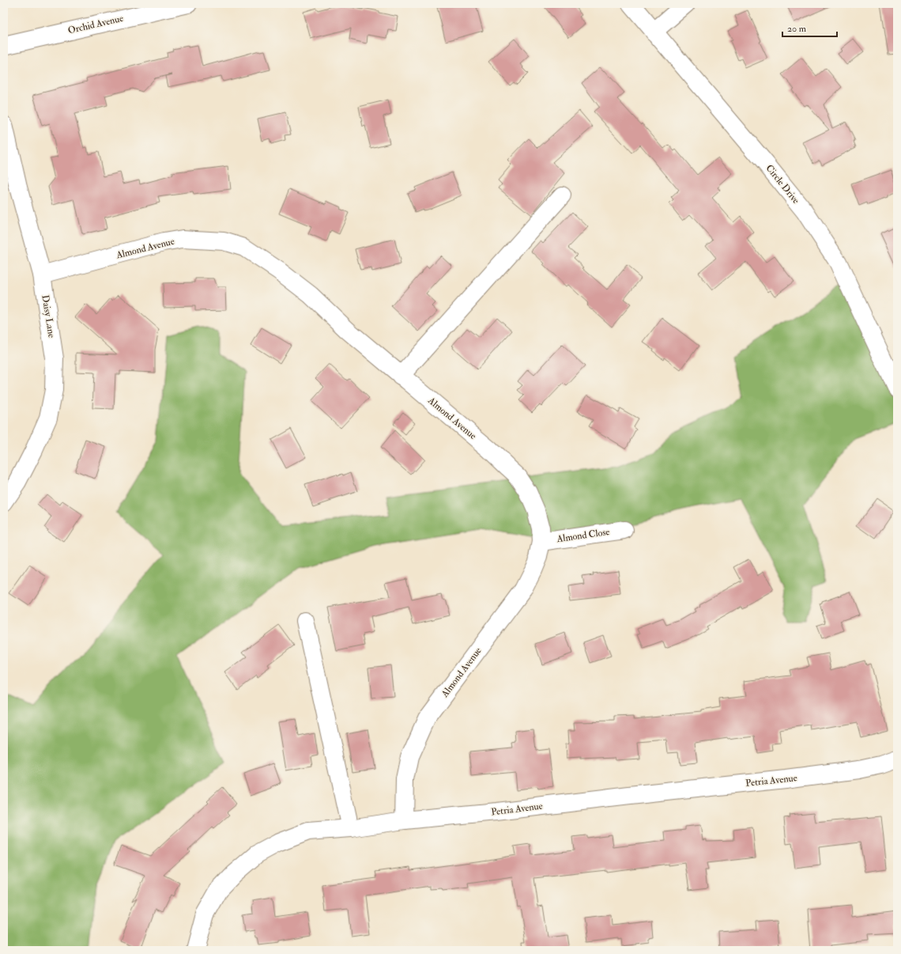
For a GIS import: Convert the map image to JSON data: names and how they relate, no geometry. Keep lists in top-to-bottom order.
{
  "streets": {
    "street": [
      "Orchid Avenue",
      "Circle Drive",
      "Almond Avenue",
      "Daisy Lane",
      "Almond Close",
      "Petria Avenue"
    ]
  },
  "crossings": [
    ["Almond Avenue", "Daisy Lane"],
    ["Almond Avenue", "Almond Close"],
    ["Almond Avenue", "Petria Avenue"]
  ],
  "scale_bar": "20 m"
}
